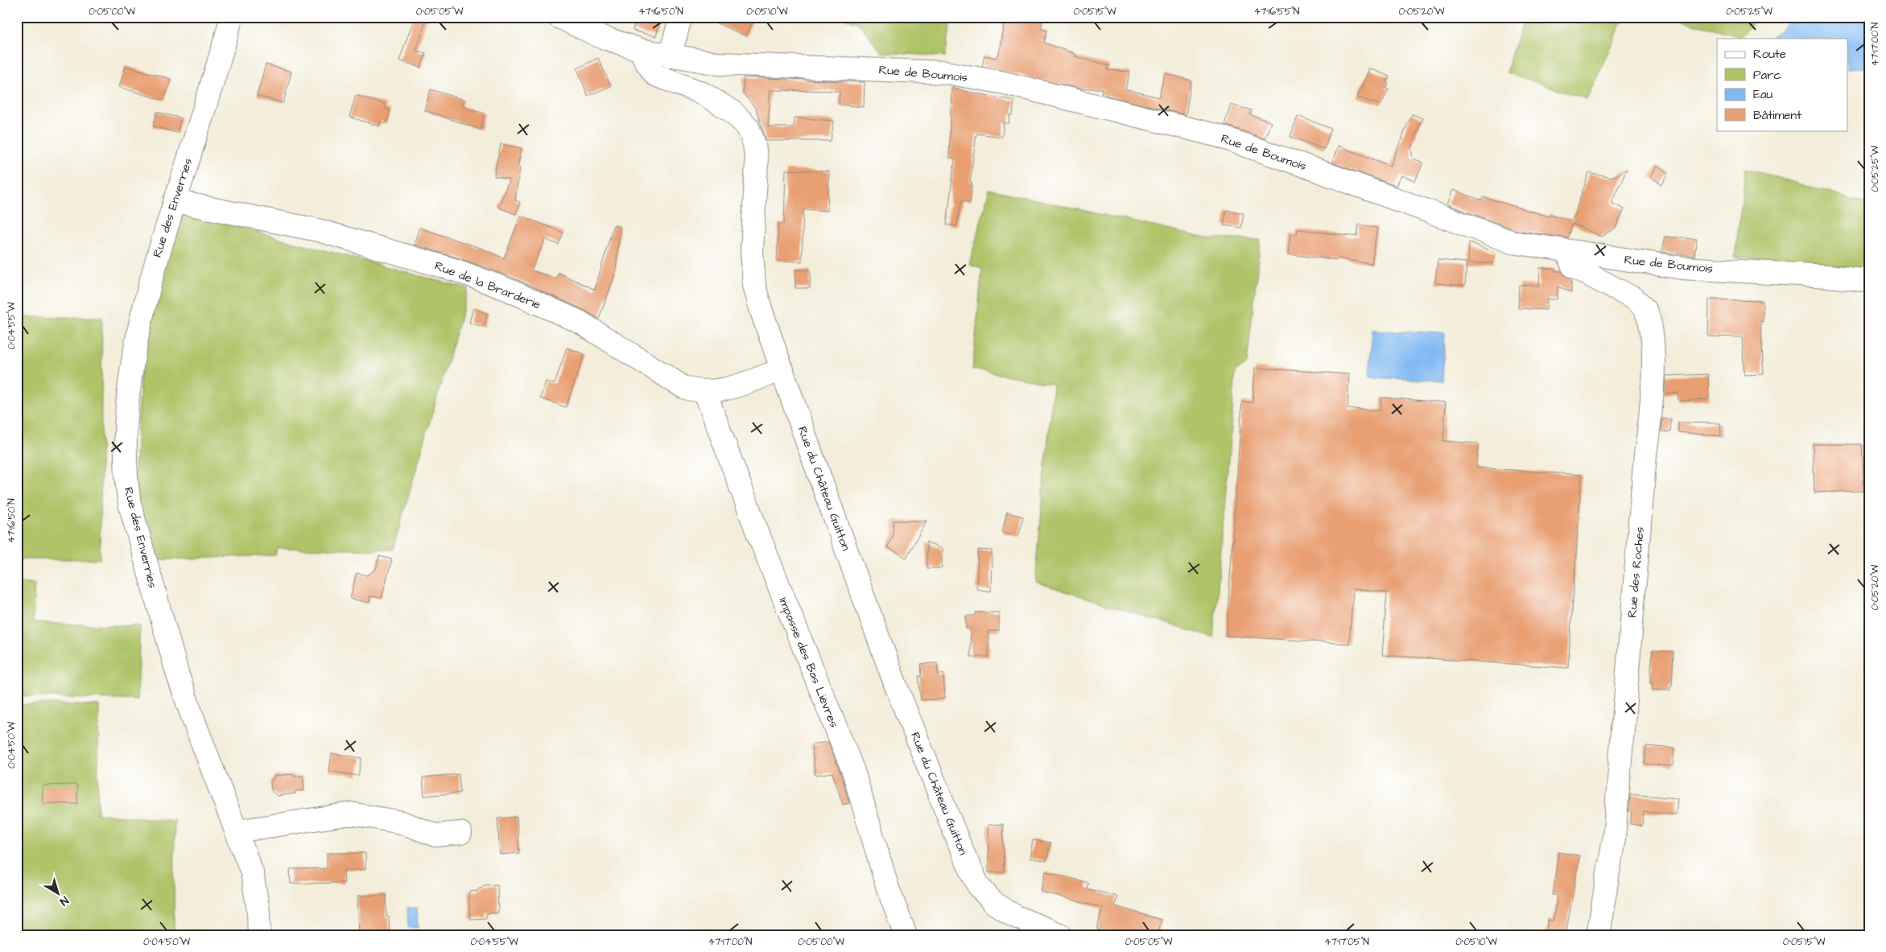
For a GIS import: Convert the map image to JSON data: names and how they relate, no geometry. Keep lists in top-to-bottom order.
{
  "streets": {
    "street": [
      "Rue de Boumois",
      "Rue des Enverries",
      "Rue de la Brarderie",
      "Rue du Château Guitton",
      "Rue des Roches",
      "Impasse des Bas Lièvres"
    ]
  },
  "crossings": [
    ["Rue de Boumois", "Rue du Château Guitton"],
    ["Rue de Boumois", "Rue des Roches"],
    ["Rue des Enverries", "Rue de la Brarderie"],
    ["Rue de la Brarderie", "Rue du Château Guitton"],
    ["Rue de la Brarderie", "Impasse des Bas Lièvres"]
  ],
  "legend": [
    "Route",
    "Parc",
    "Eau",
    "Bâtiment"
  ],
  "north": "bottom right",
  "coordinates": [
    "0°05'00\"W",
    "0°05'05\"W",
    "47°16'50\"N",
    "0°05'10\"W",
    "0°05'15\"W",
    "47°16'55\"N",
    "0°05'20\"W",
    "0°05'25\"W",
    "47°17'00\"N",
    "0°04'55\"W",
    "0°04'50\"W",
    "47°17'05\"N"
  ]
}
